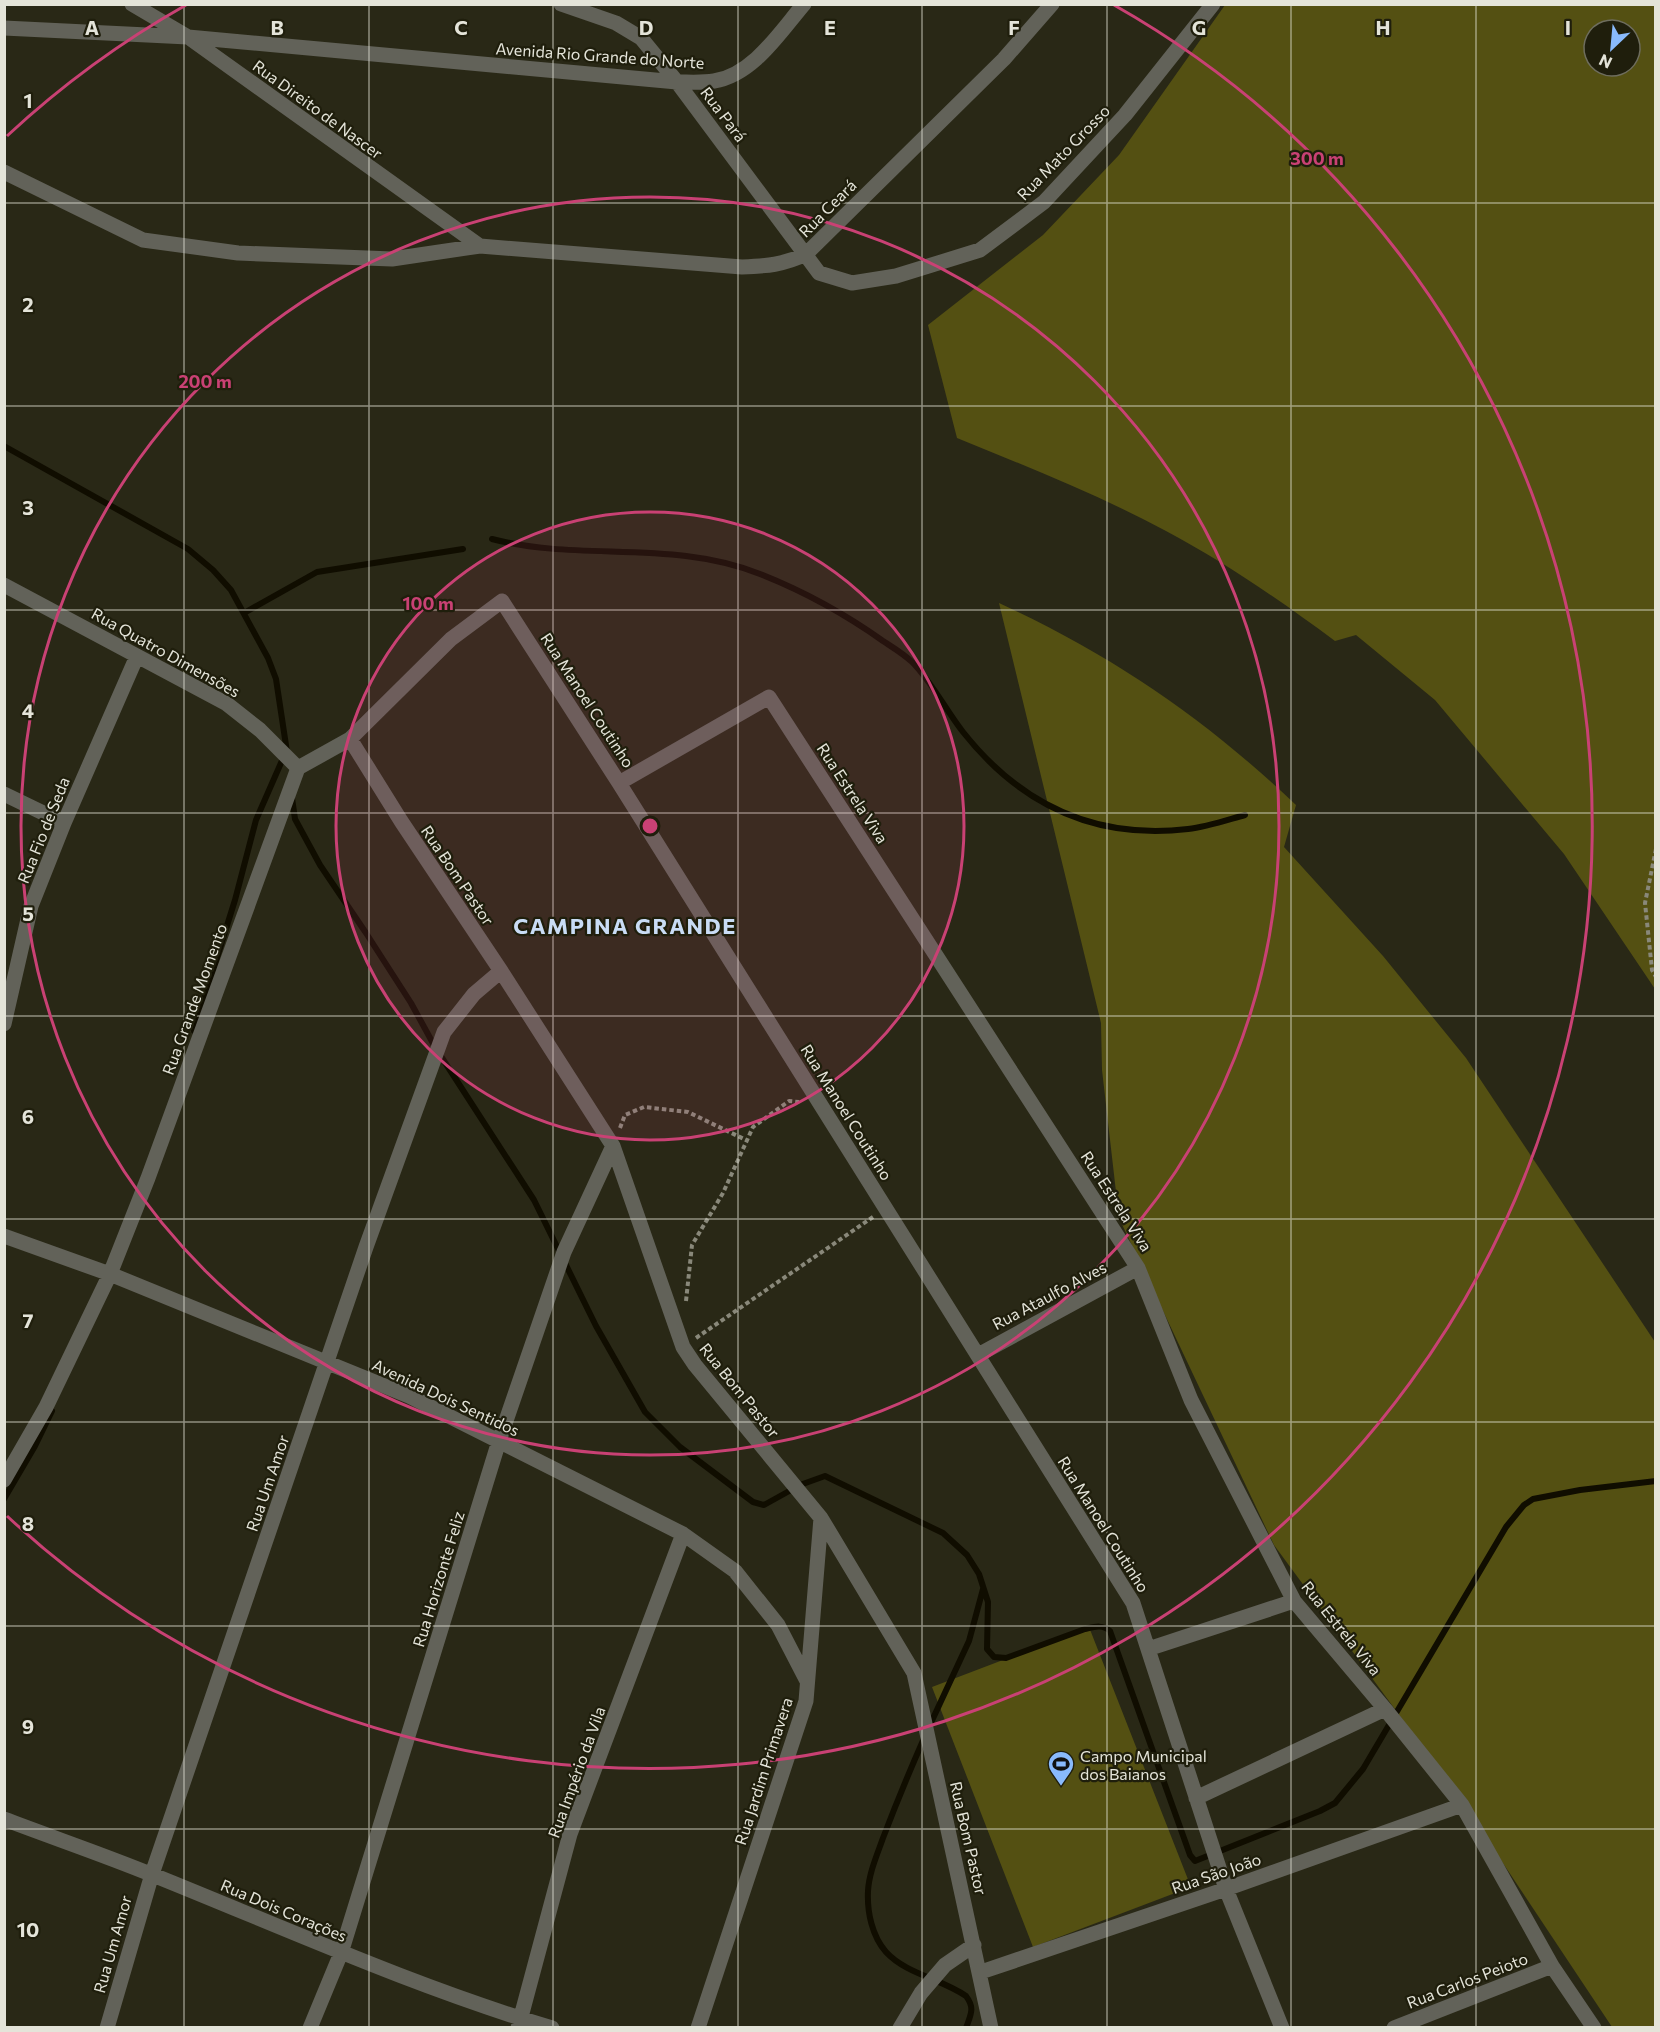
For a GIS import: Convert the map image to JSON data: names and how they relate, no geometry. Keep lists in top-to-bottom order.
{
  "streets": {
    "street": [
      "Avenida Rio Grande do Norte",
      "Rua Direito de Nascer",
      "Rua Pará",
      "Rua Mato Grosso",
      "Rua Ceará",
      "Rua Quatro Dimensões",
      "Rua Manoel Coutinho",
      "Rua Estrela Viva",
      "Rua Fio de Seda",
      "Rua Bom Pastor",
      "Rua Grande Momento",
      "Rua Ataulfo Alves",
      "Avenida Dois Sentidos",
      "Rua Um Amor",
      "Rua Horizonte Feliz",
      "Rua Jardim Primavera",
      "Rua Império da Vila",
      "Rua São João",
      "Rua Dois Corações",
      "Rua Carlos Peioto"
    ]
  },
  "crossings": [
    ["Avenida Rio Grande do Norte", "Rua Direito de Nascer"],
    ["Avenida Rio Grande do Norte", "Rua Pará"],
    ["Rua Direito de Nascer", "Rua Ceará"],
    ["Rua Pará", "Rua Mato Grosso"],
    ["Rua Pará", "Rua Ceará"],
    ["Rua Mato Grosso", "Rua Ceará"],
    ["Rua Quatro Dimensões", "Rua Fio de Seda"],
    ["Rua Quatro Dimensões", "Rua Grande Momento"],
    ["Rua Manoel Coutinho", "Rua Estrela Viva"],
    ["Rua Manoel Coutinho", "Rua Bom Pastor"],
    ["Rua Manoel Coutinho", "Rua Ataulfo Alves"],
    ["Rua Manoel Coutinho", "Rua São João"],
    ["Rua Estrela Viva", "Rua Ataulfo Alves"],
    ["Rua Estrela Viva", "Rua São João"],
    ["Rua Estrela Viva", "Rua Carlos Peioto"],
    ["Rua Bom Pastor", "Rua Um Amor"],
    ["Rua Bom Pastor", "Rua Horizonte Feliz"],
    ["Rua Bom Pastor", "Rua Jardim Primavera"],
    ["Rua Bom Pastor", "Rua São João"],
    ["Rua Grande Momento", "Avenida Dois Sentidos"],
    ["Avenida Dois Sentidos", "Rua Um Amor"],
    ["Avenida Dois Sentidos", "Rua Horizonte Feliz"],
    ["Avenida Dois Sentidos", "Rua Jardim Primavera"],
    ["Avenida Dois Sentidos", "Rua Império da Vila"],
    ["Rua Um Amor", "Rua Dois Corações"],
    ["Rua Horizonte Feliz", "Rua Dois Corações"],
    ["Rua Império da Vila", "Rua Dois Corações"]
  ],
  "districts": ["CAMPINA GRANDE"],
  "places": {
    "sports": ["Campo Municipal dos Baianos"]
  },
  "north": "bottom left",
  "grid": {
    "columns": [
      "A",
      "B",
      "C",
      "D",
      "E",
      "F",
      "G",
      "H",
      "I"
    ],
    "rows": [
      "1",
      "2",
      "3",
      "4",
      "5",
      "6",
      "7",
      "8",
      "9",
      "10"
    ]
  },
  "rings": ["300 m", "200 m", "100 m"]
}
